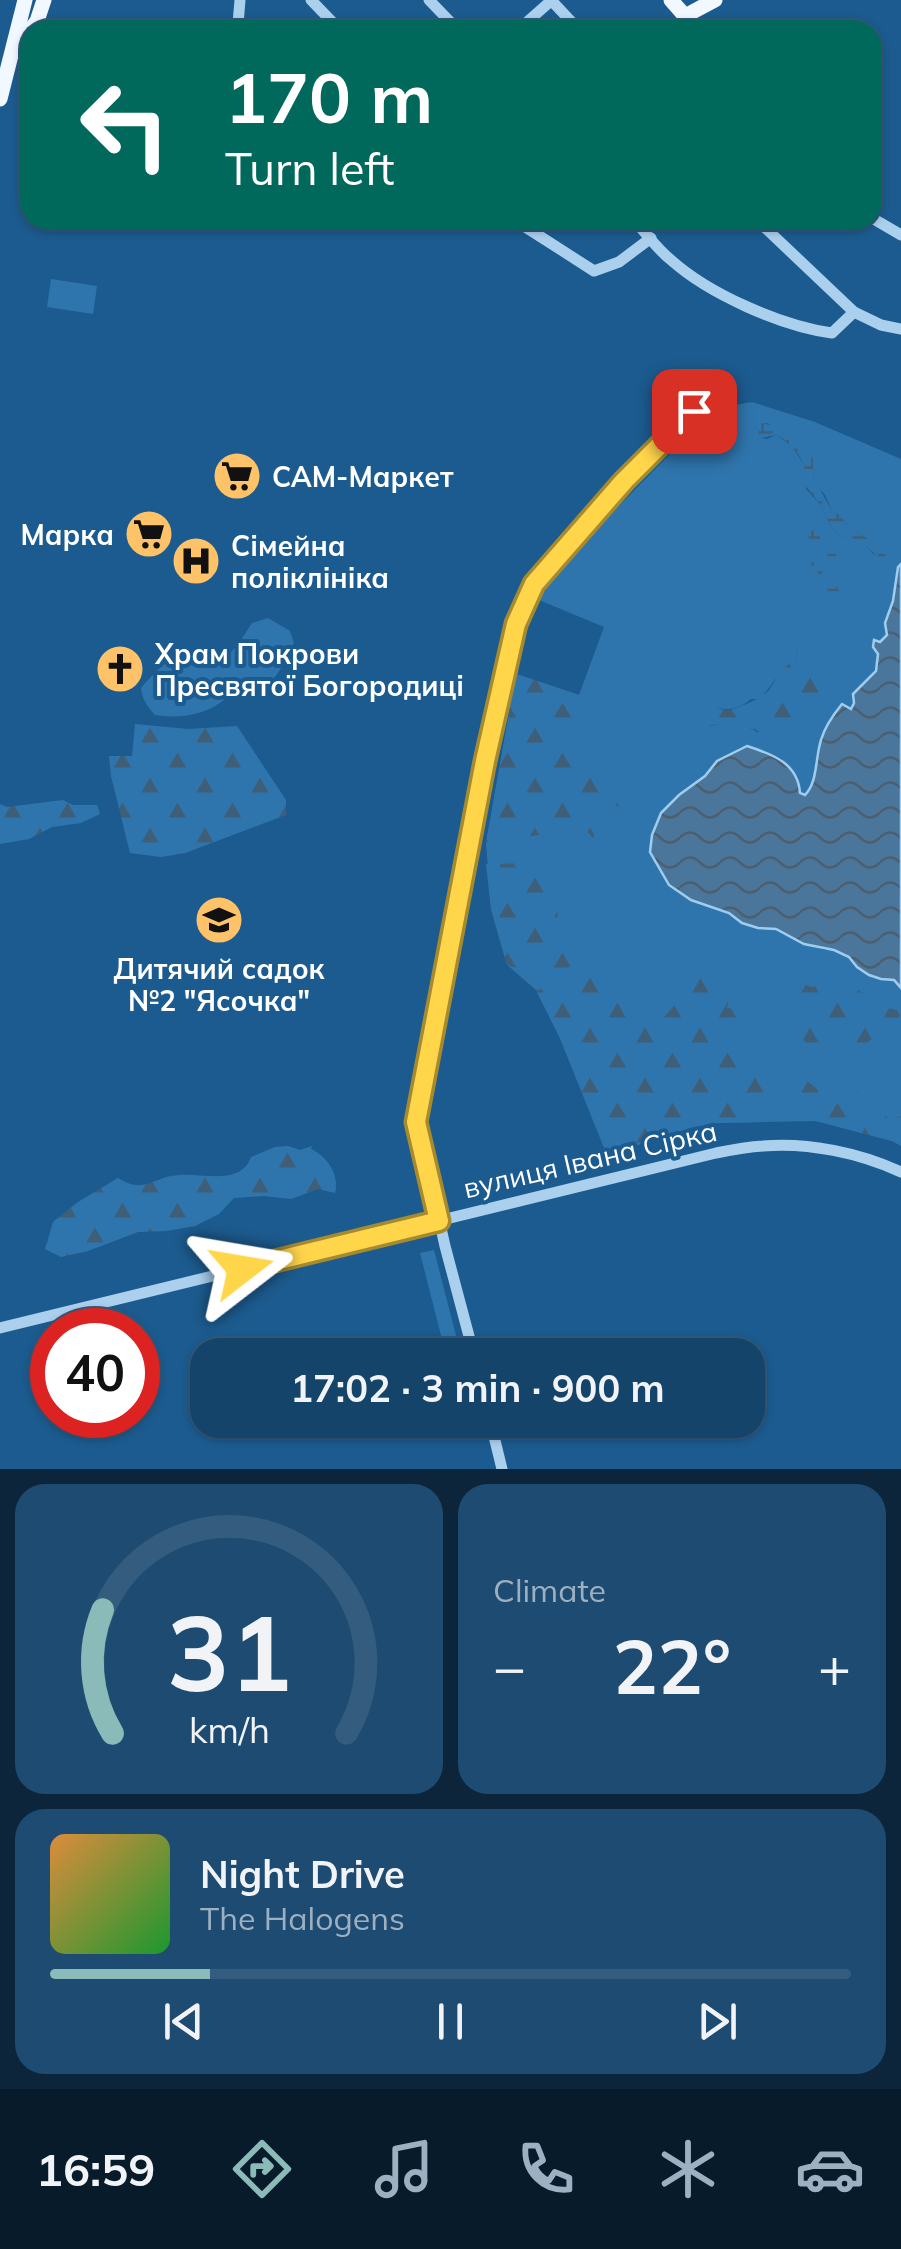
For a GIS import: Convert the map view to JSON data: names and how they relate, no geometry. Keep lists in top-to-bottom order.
{
  "streets": {
    "street": ["вулиця Івана Сірка"]
  },
  "places": {
    "supermarket": ["САМ-Маркет", "Марка"],
    "hospital": ["Сімейна поліклініка"],
    "church": ["Храм Покрови Пресвятої Богородиці"],
    "school or university": ["Дитячий садок №2 \"Ясочка\""]
  },
  "page": {
    "turn": ["170 m", "Turn left"],
    "limit": "40",
    "trip": "17:02 · 3 min · 900 m",
    "tile": "Climate",
    "heat": ["−", "22°", "+"],
    "song": ["Night Drive", "The Halogens"],
    "tabs": "16:59",
    "gauge": ["31", "km/h"]
  }
}
